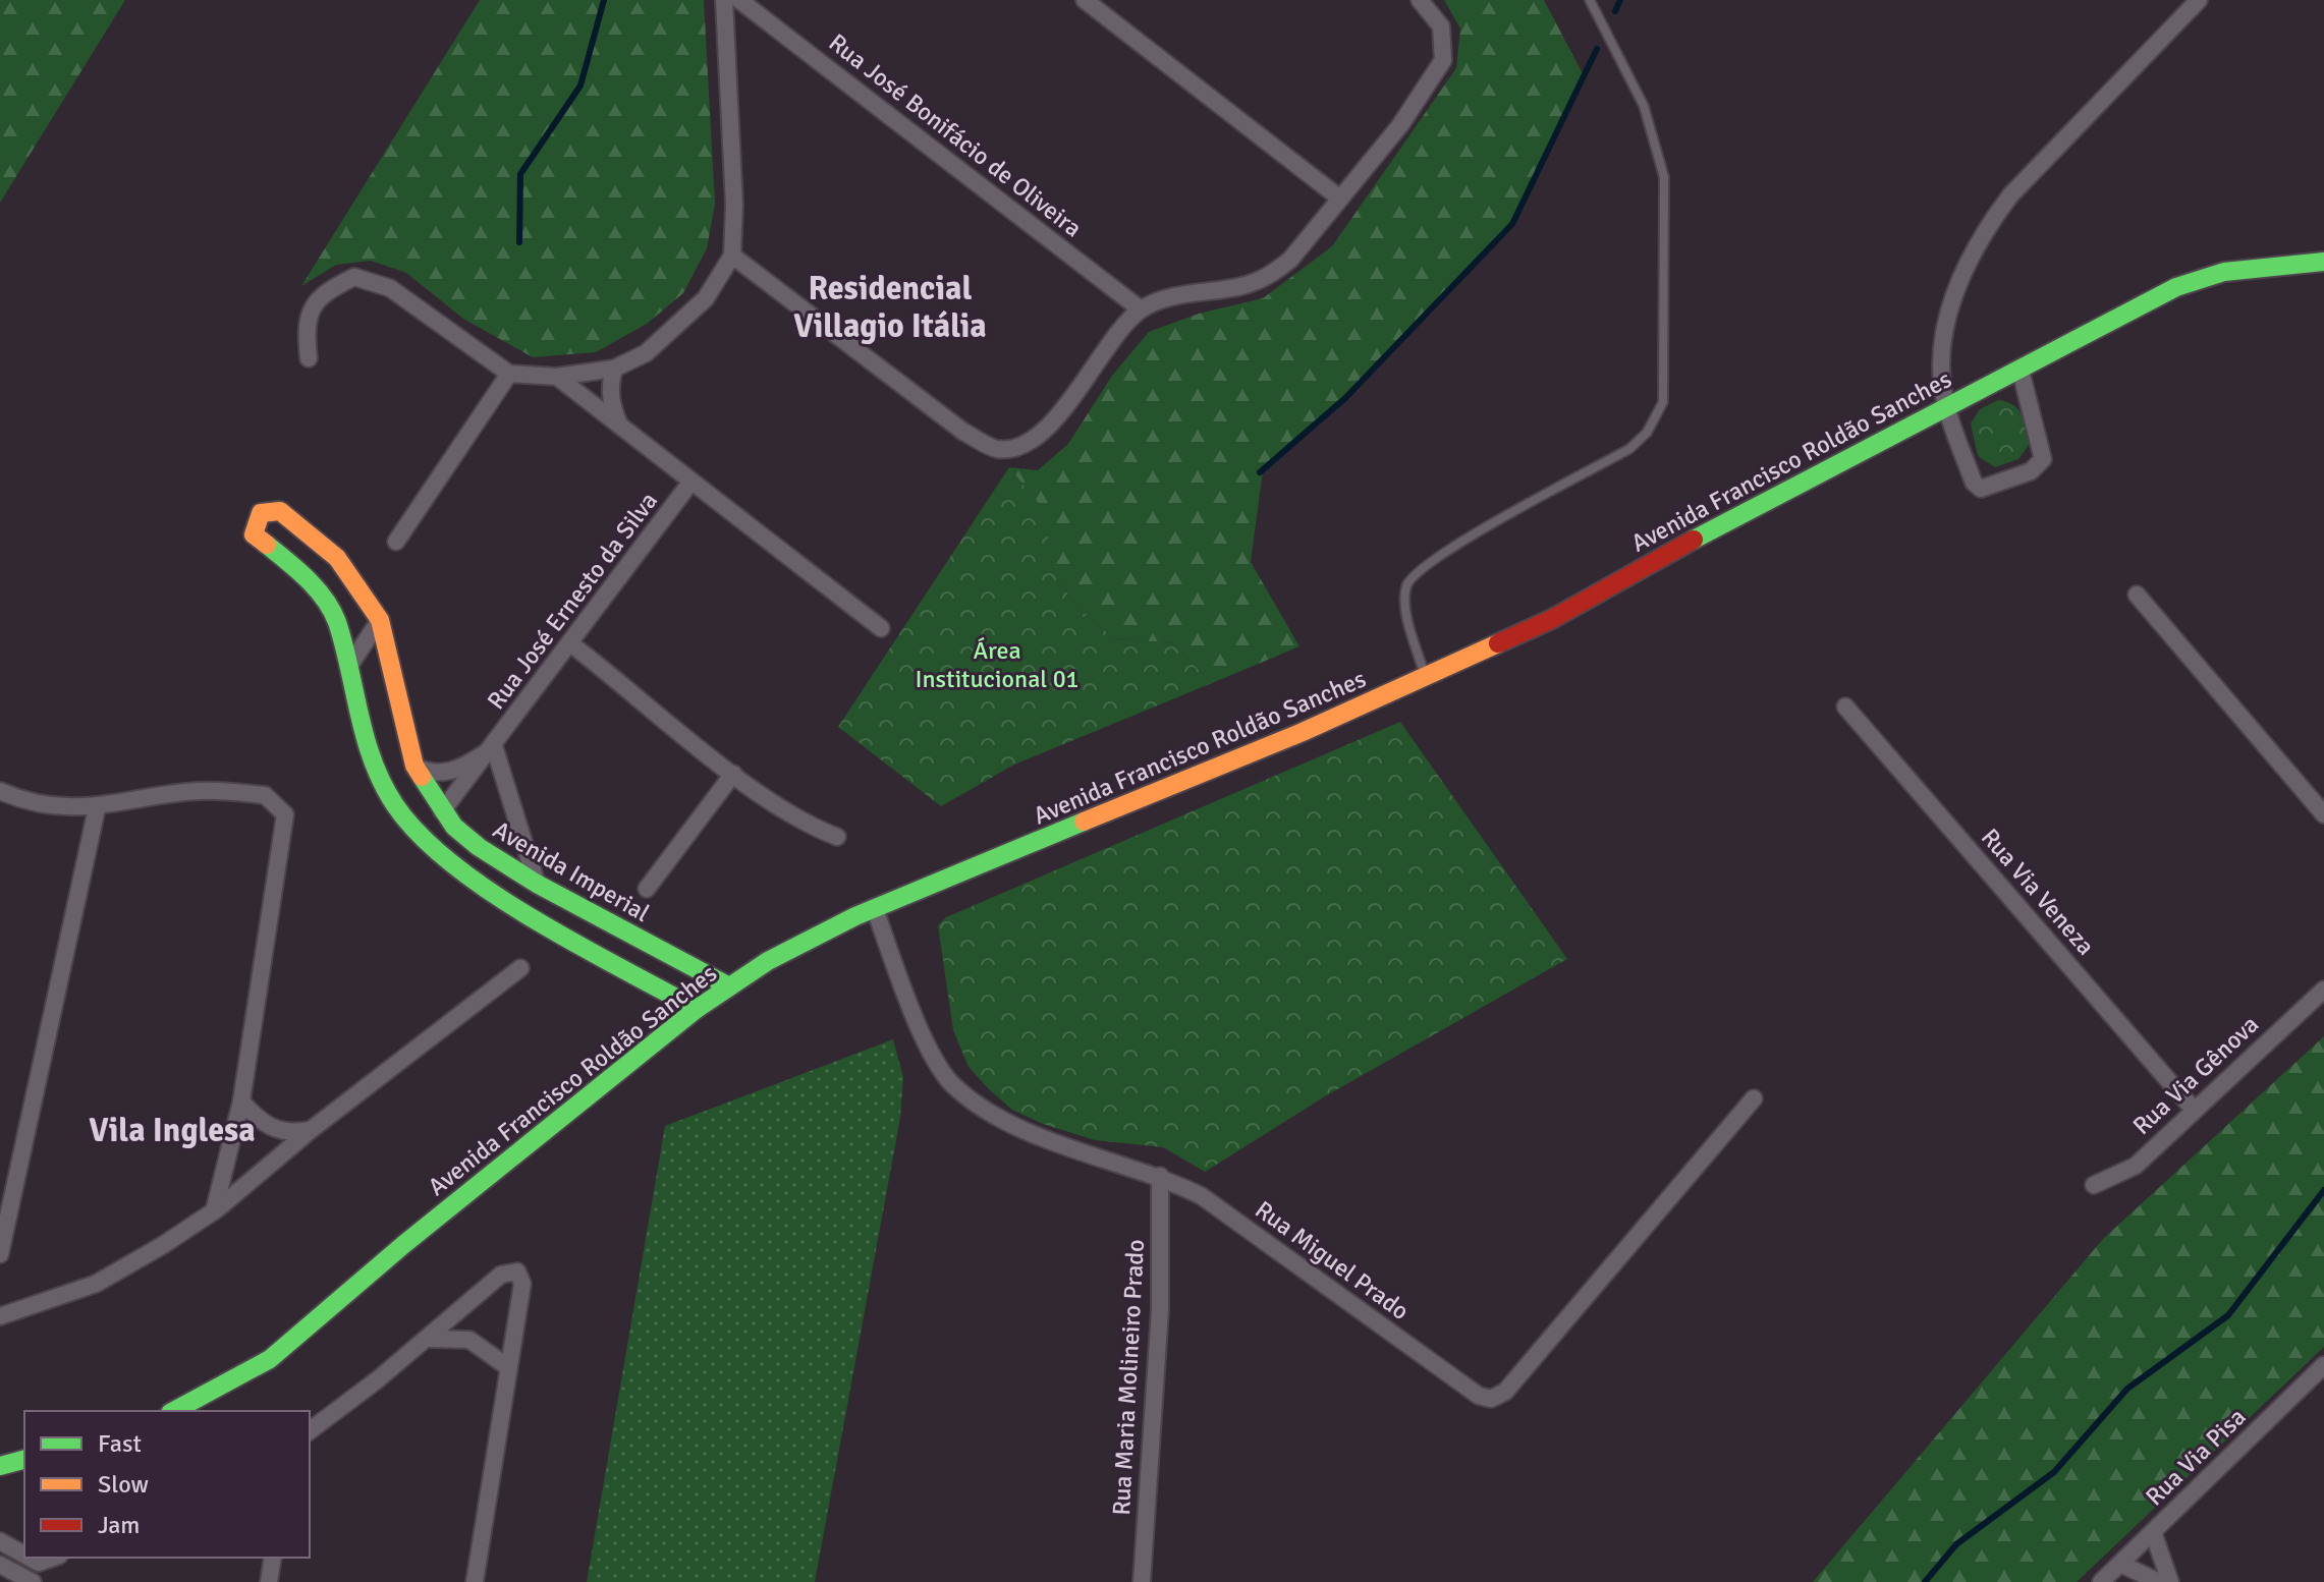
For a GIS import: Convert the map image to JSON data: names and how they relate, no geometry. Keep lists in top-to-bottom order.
{
  "streets": {
    "street": [
      "Rua José Bonifácio de Oliveira",
      "Avenida Francisco Roldão Sanches",
      "Rua José Ernesto da Silva",
      "Avenida Imperial",
      "Rua Via Veneza",
      "Rua Via Gênova",
      "Rua Miguel Prado",
      "Rua Maria Molineiro Prado",
      "Rua Via Pisa"
    ]
  },
  "crossings": [
    ["Avenida Francisco Roldão Sanches", "Avenida Imperial"],
    ["Avenida Francisco Roldão Sanches", "Rua Miguel Prado"],
    ["Rua José Ernesto da Silva", "Avenida Imperial"],
    ["Rua Via Veneza", "Rua Via Gênova"],
    ["Rua Miguel Prado", "Rua Maria Molineiro Prado"]
  ],
  "districts": ["Residencial Villagio Itália", "Vila Inglesa"],
  "parks": ["Área Institucional 01"],
  "legend": ["Fast", "Slow", "Jam"]
}
